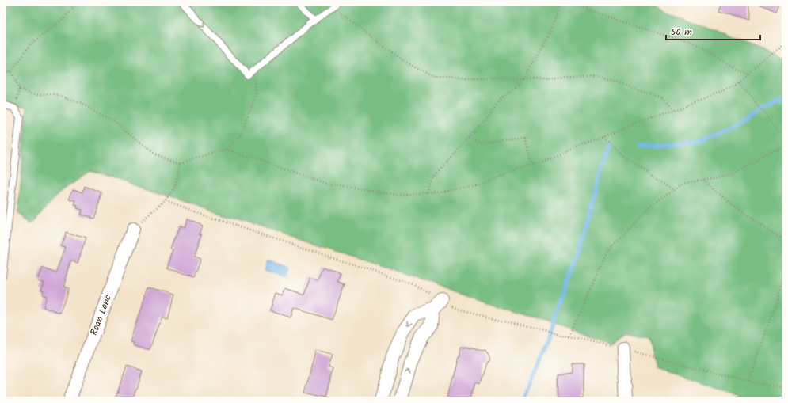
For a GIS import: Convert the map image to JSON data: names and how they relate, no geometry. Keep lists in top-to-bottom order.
{
  "streets": {
    "street": ["Roan Lane"]
  },
  "scale_bar": "50 m"
}
